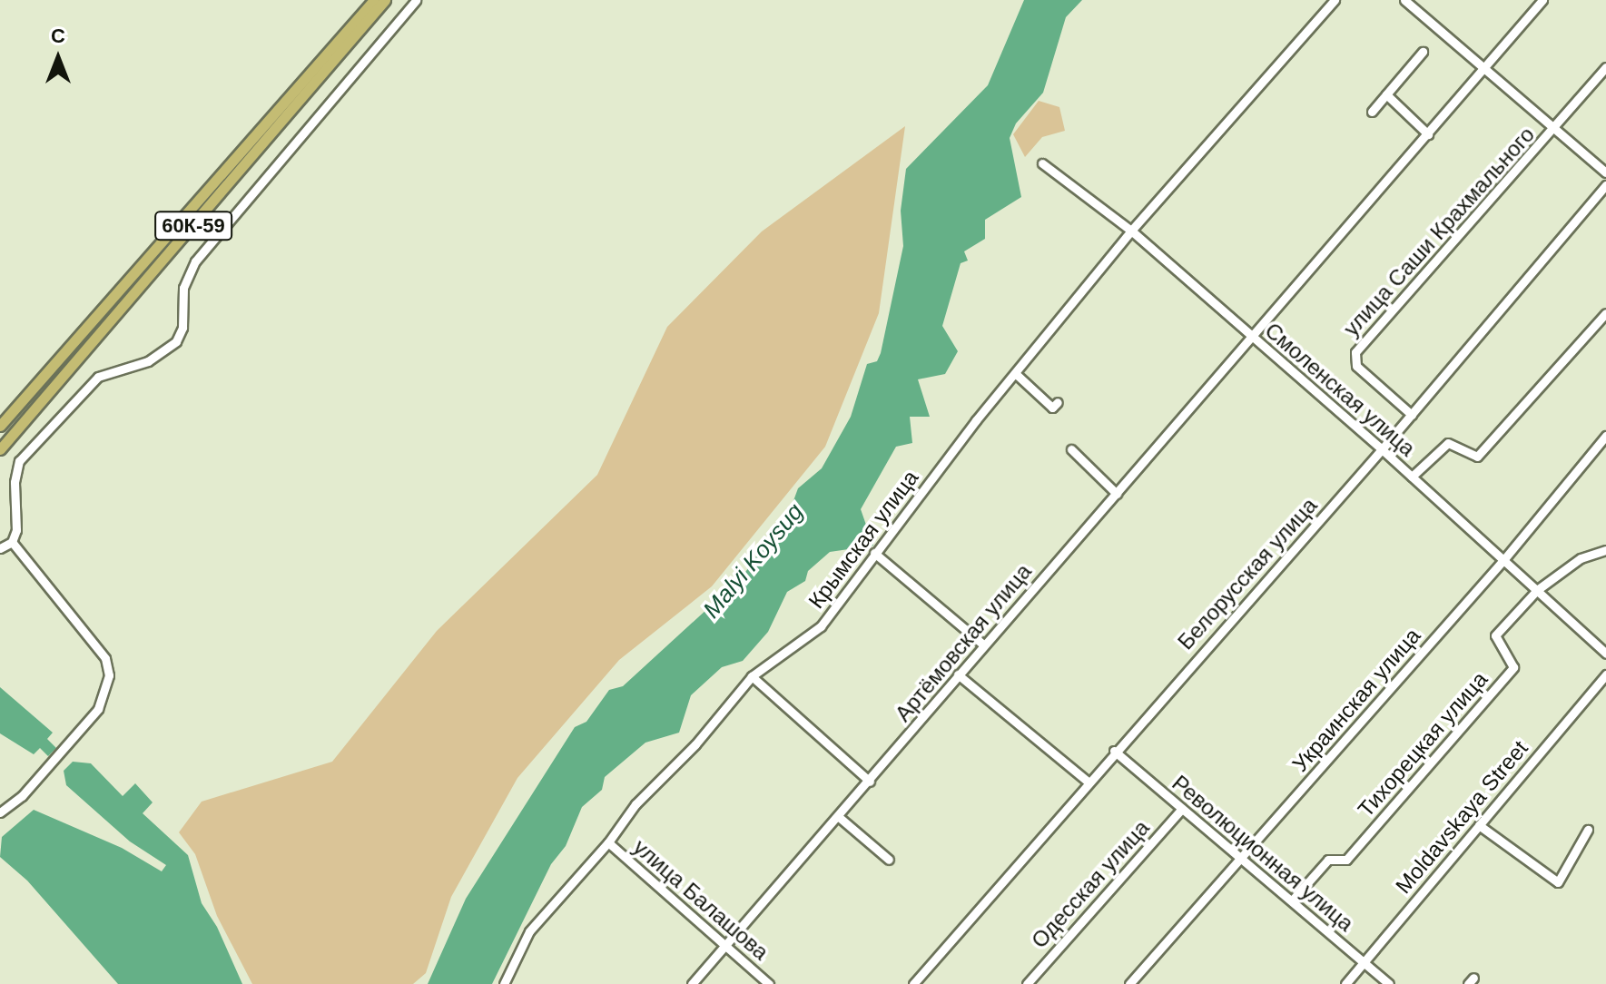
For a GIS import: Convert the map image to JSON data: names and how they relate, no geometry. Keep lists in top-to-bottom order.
{
  "streets": {
    "main road": ["60К-59"],
    "street": [
      "улица Саши Крахмального",
      "Смоленская улица",
      "Крымская улица",
      "Белорусская улица",
      "Артёмовская улица",
      "Украинская улица",
      "Тихорецкая улица",
      "Moldavskaya Street",
      "Революционная улица",
      "Одесская улица",
      "улица Балашова"
    ]
  },
  "crossings": [
    ["улица Саши Крахмального", "Белорусская улица"],
    ["Смоленская улица", "Крымская улица"],
    ["Смоленская улица", "Белорусская улица"],
    ["Смоленская улица", "Артёмовская улица"],
    ["Смоленская улица", "Украинская улица"],
    ["Смоленская улица", "Тихорецкая улица"],
    ["Крымская улица", "улица Балашова"],
    ["Белорусская улица", "Революционная улица"],
    ["Артёмовская улица", "улица Балашова"],
    ["Украинская улица", "Революционная улица"],
    ["Тихорецкая улица", "Революционная улица"],
    ["Moldavskaya Street", "Революционная улица"],
    ["Революционная улица", "Одесская улица"]
  ],
  "water": ["Malyi Koysug"],
  "north": "top"
}
